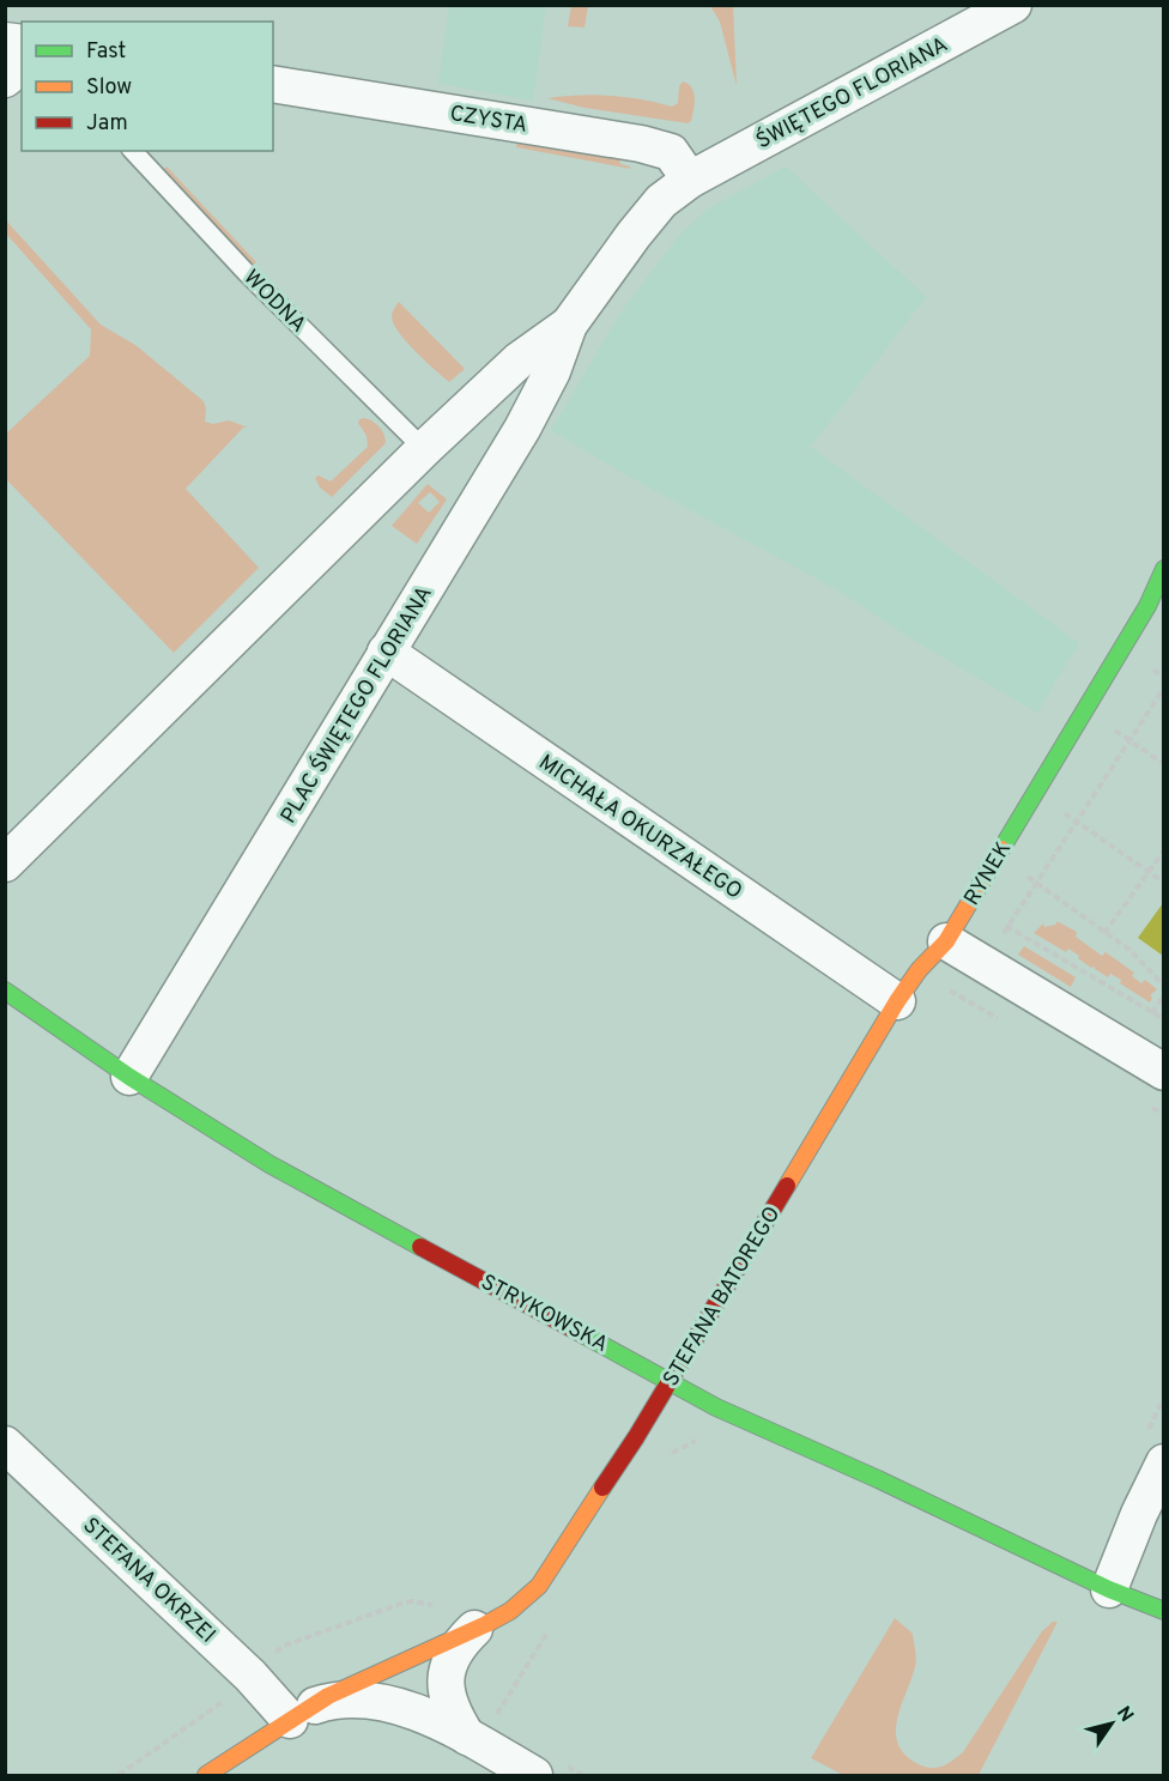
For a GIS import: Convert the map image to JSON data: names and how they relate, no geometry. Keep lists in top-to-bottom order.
{
  "streets": {
    "street": [
      "ŚWIĘTEGO FLORIANA",
      "CZYSTA",
      "PLAC ŚWIĘTEGO FLORIANA",
      "MICHAŁA OKURZAŁEGO",
      "RYNEK",
      "STEFANA BATOREGO",
      "STRYKOWSKA",
      "STEFANA OKRZEI"
    ],
    "lane": ["WODNA"]
  },
  "crossings": [
    ["ŚWIĘTEGO FLORIANA", "CZYSTA"],
    ["ŚWIĘTEGO FLORIANA", "PLAC ŚWIĘTEGO FLORIANA"],
    ["CZYSTA", "PLAC ŚWIĘTEGO FLORIANA"],
    ["WODNA", "PLAC ŚWIĘTEGO FLORIANA"],
    ["PLAC ŚWIĘTEGO FLORIANA", "MICHAŁA OKURZAŁEGO"],
    ["PLAC ŚWIĘTEGO FLORIANA", "STRYKOWSKA"],
    ["MICHAŁA OKURZAŁEGO", "STEFANA BATOREGO"],
    ["RYNEK", "STEFANA BATOREGO"],
    ["STEFANA BATOREGO", "STRYKOWSKA"],
    ["STEFANA BATOREGO", "STEFANA OKRZEI"]
  ],
  "legend": ["Fast", "Slow", "Jam"],
  "north": "top right"
}
